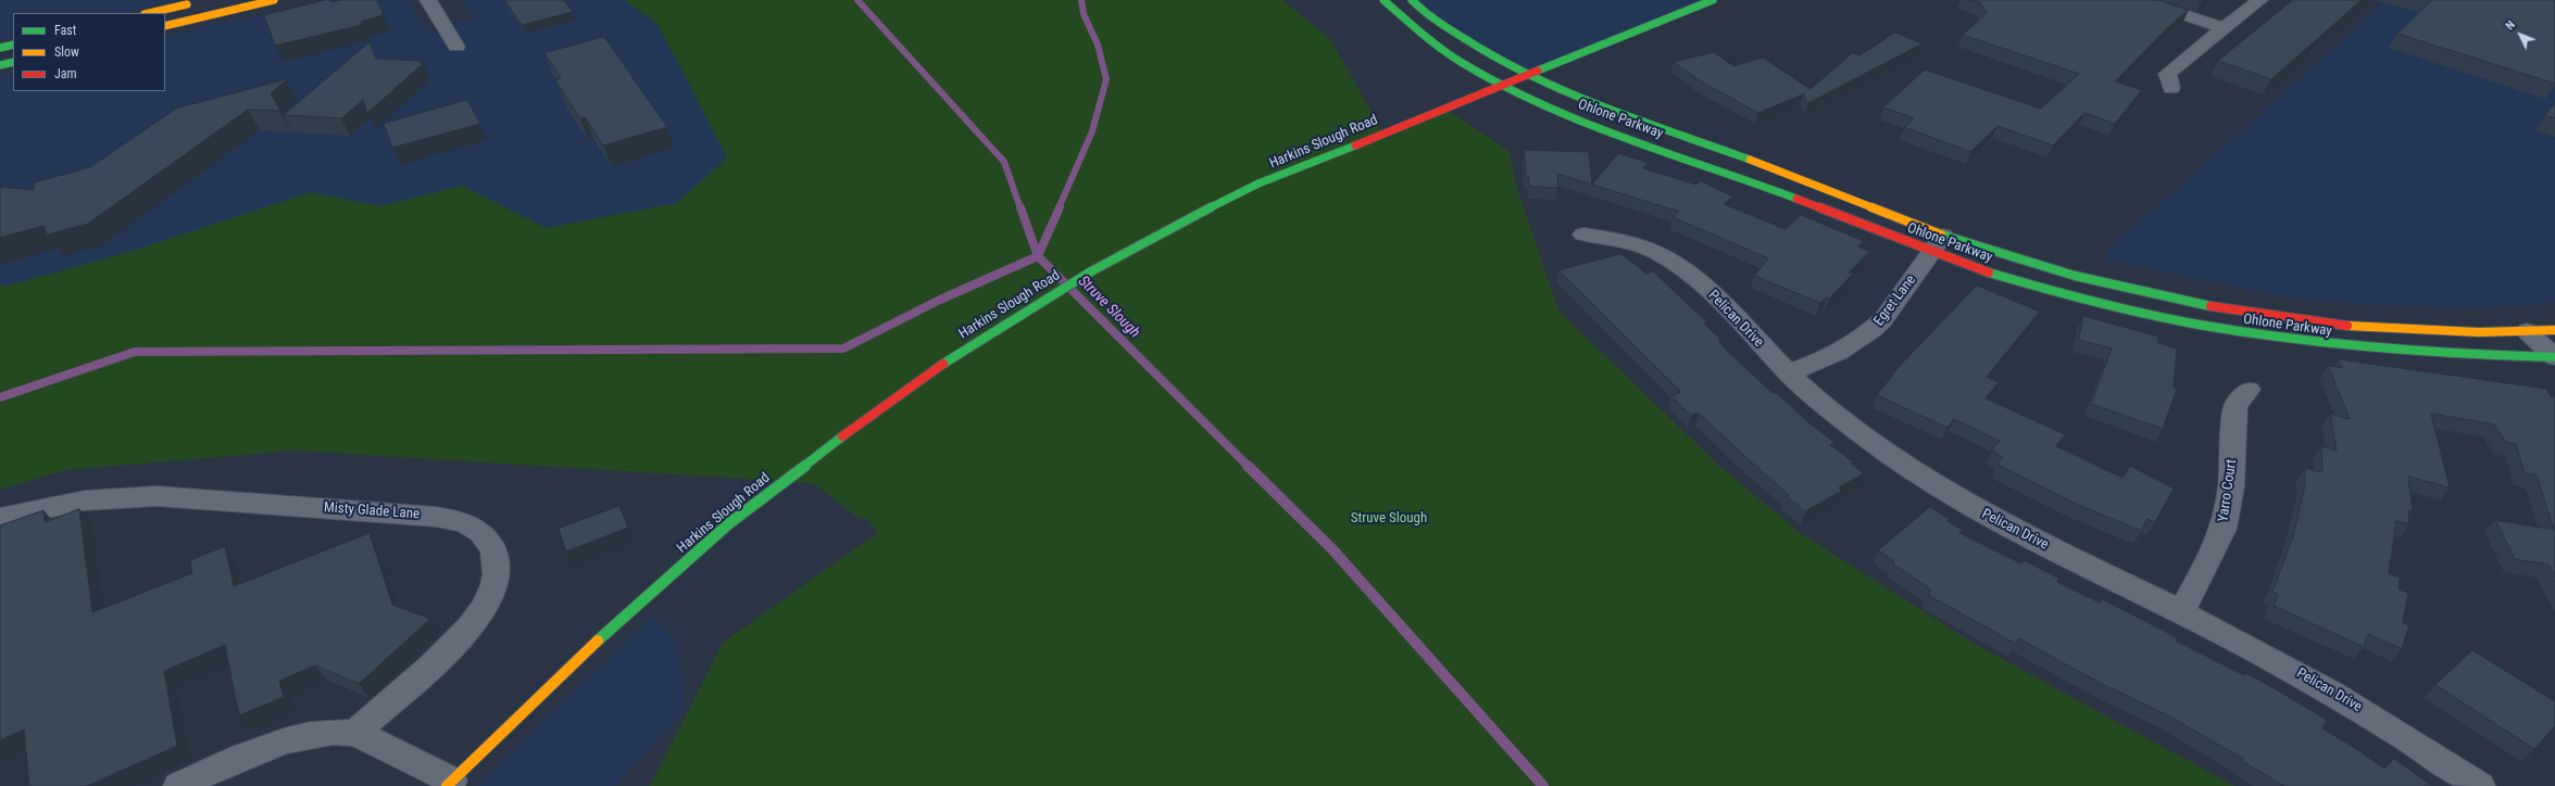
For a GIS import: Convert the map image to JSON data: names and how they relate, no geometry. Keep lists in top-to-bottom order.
{
  "streets": {
    "main road": ["Ohlone Parkway", "Harkins Slough Road"],
    "street": [
      "Egret Lane",
      "Pelican Drive",
      "Yarro Court",
      "Misty Glade Lane"
    ]
  },
  "crossings": [
    ["Ohlone Parkway", "Harkins Slough Road"],
    ["Ohlone Parkway", "Egret Lane"],
    ["Egret Lane", "Pelican Drive"],
    ["Pelican Drive", "Yarro Court"]
  ],
  "water": ["Struve Slough"],
  "parks": ["Struve Slough"],
  "legend": ["Fast", "Slow", "Jam"],
  "north": "top left"
}
